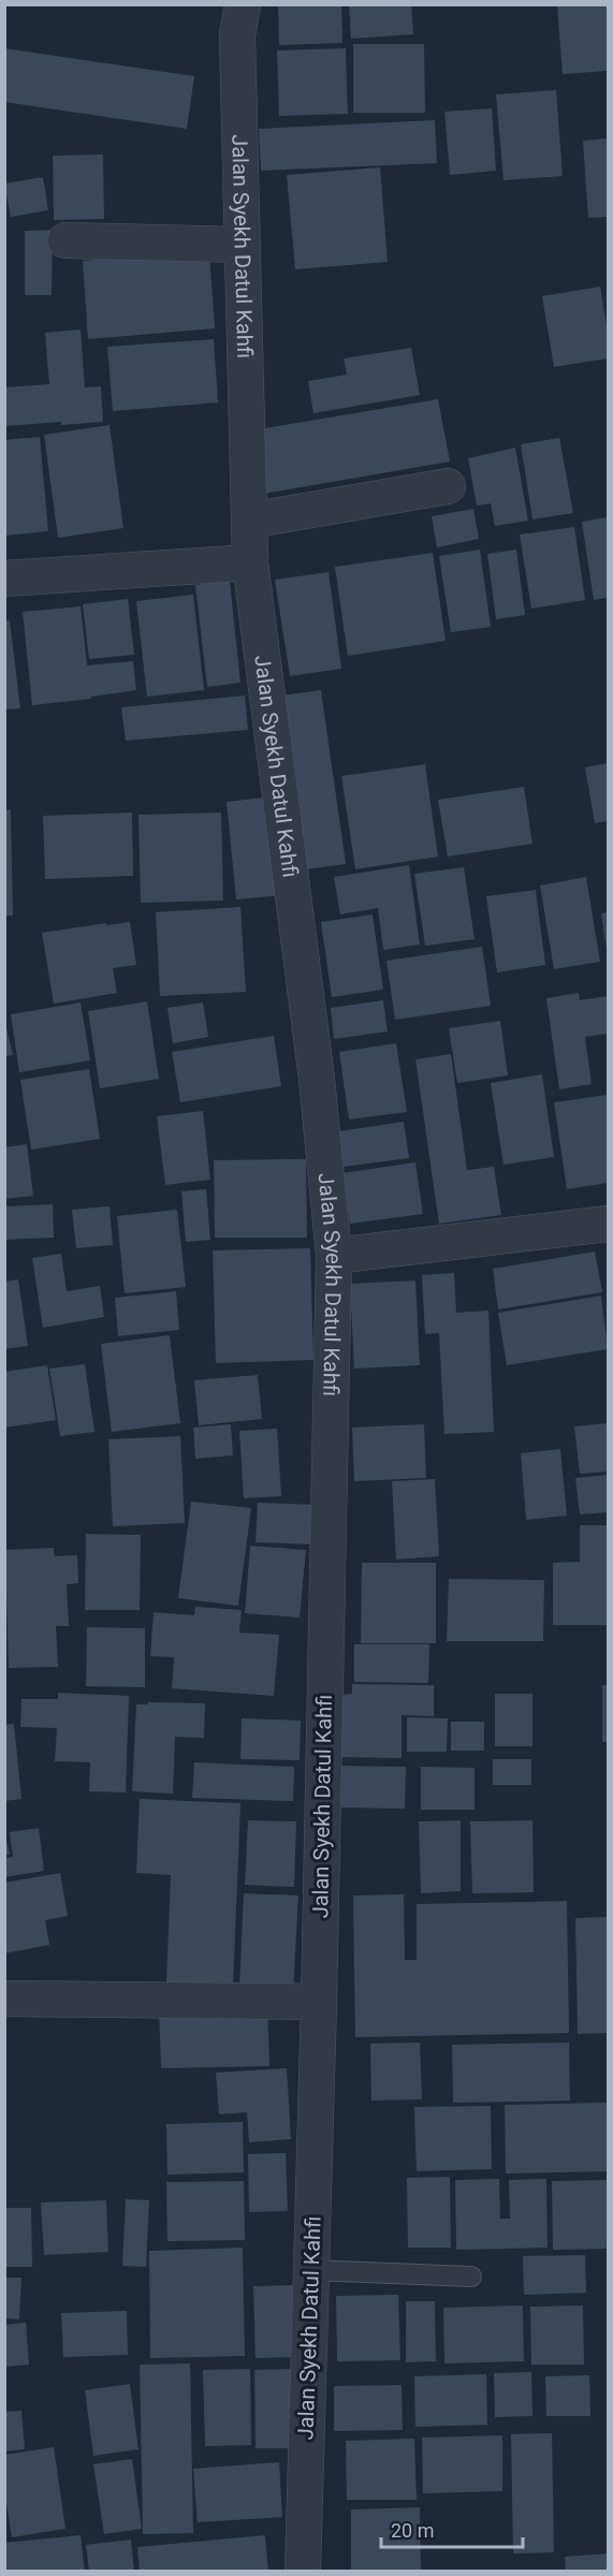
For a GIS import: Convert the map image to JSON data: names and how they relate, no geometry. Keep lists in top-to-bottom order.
{
  "streets": {
    "street": ["Jalan Syekh Datul Kahfi"]
  },
  "scale_bar": "20 m"
}
